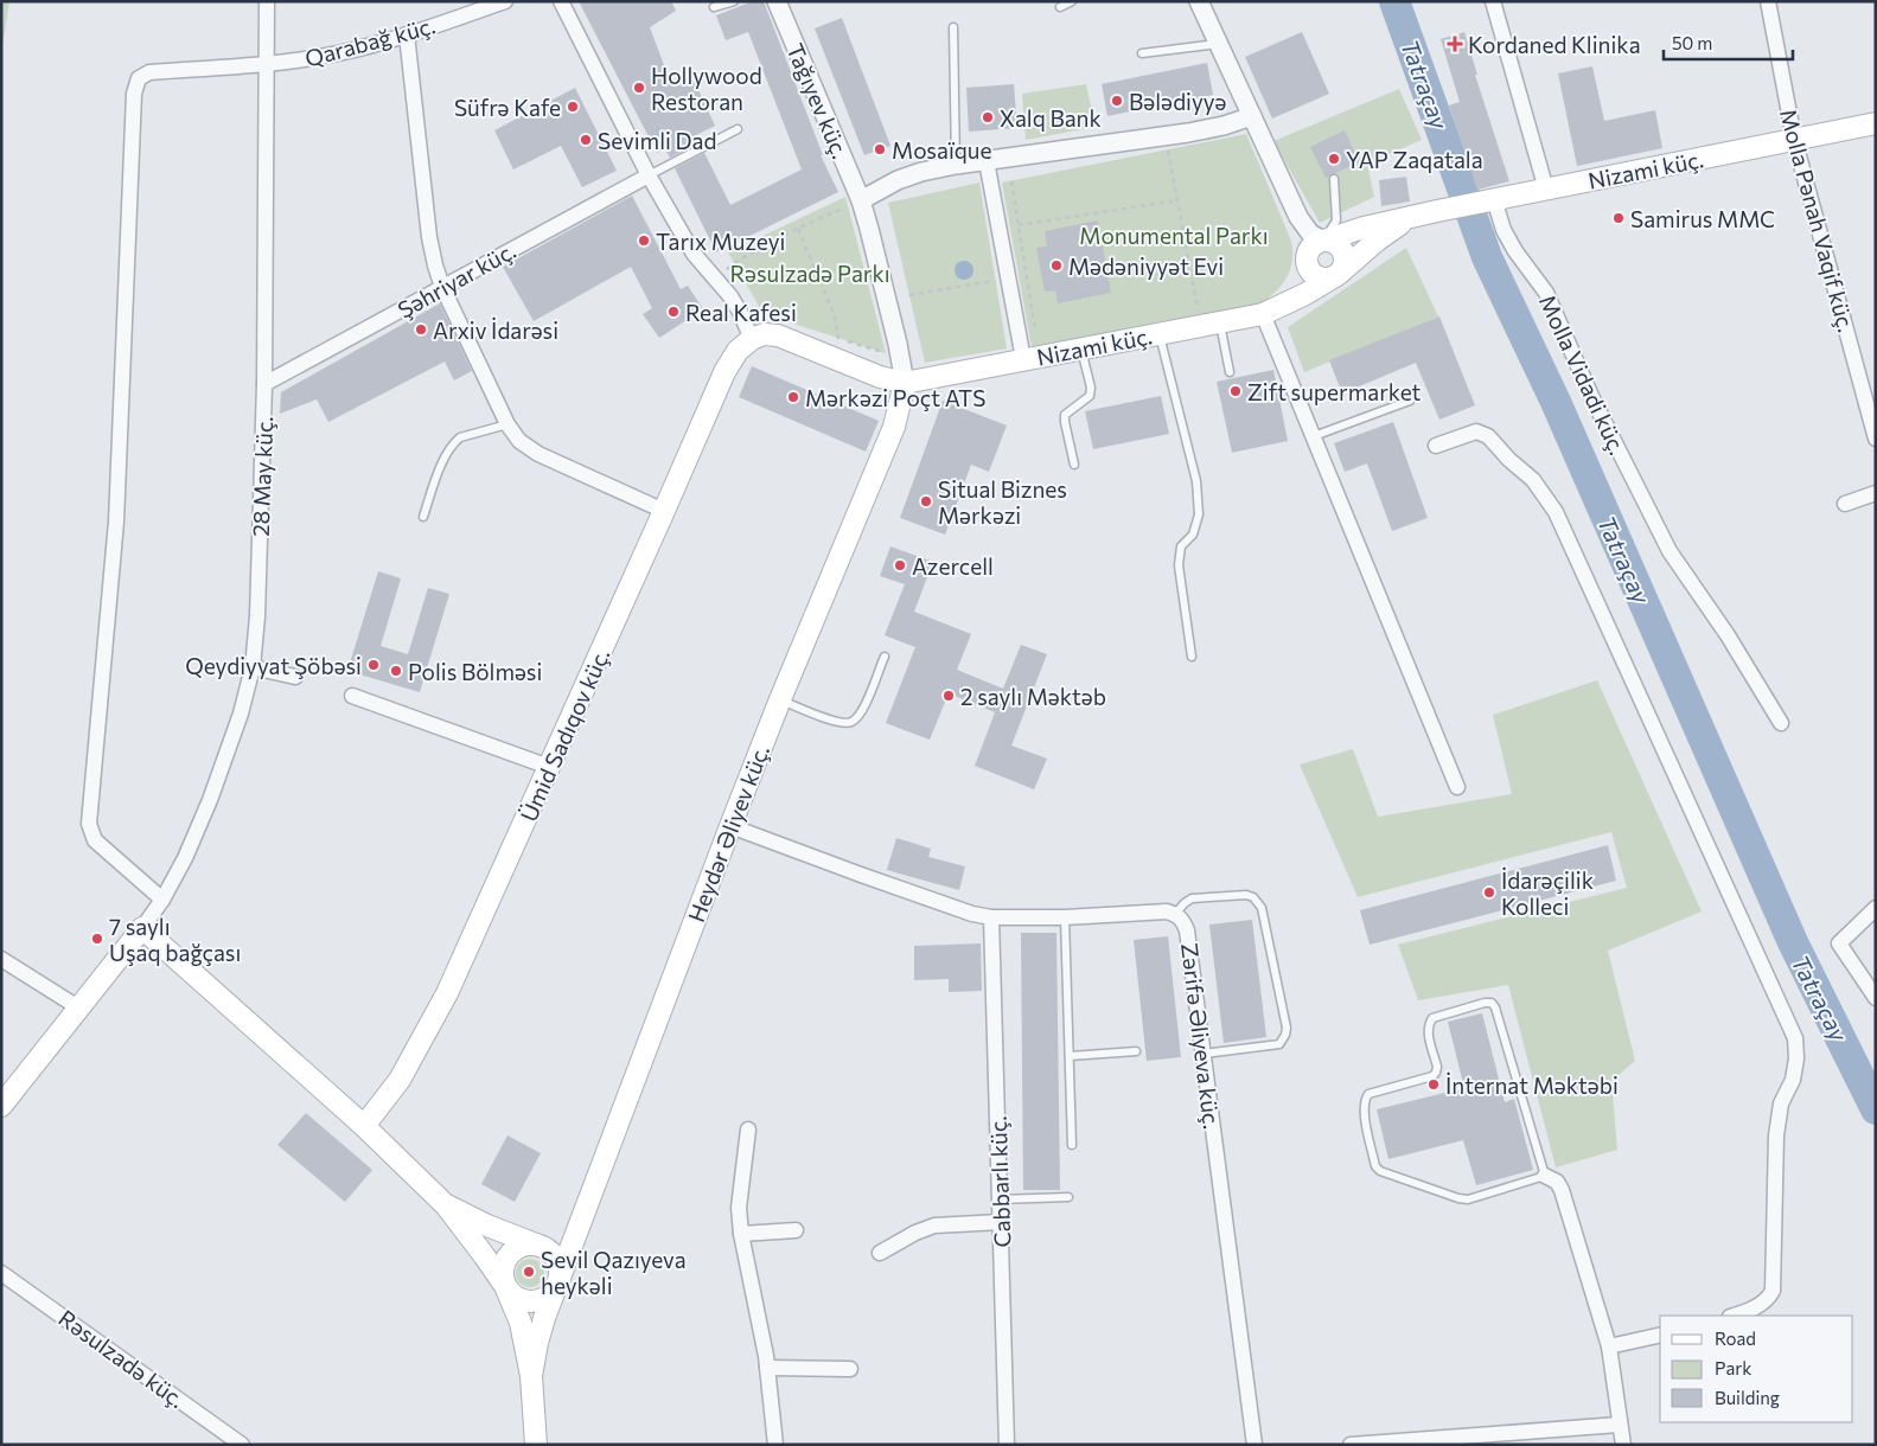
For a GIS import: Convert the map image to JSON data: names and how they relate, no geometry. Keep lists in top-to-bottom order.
{
  "streets": {
    "main road": ["Nizami küç.", "Ümid Sadıqov küç.", "Heydər Əliyev küç."],
    "street": [
      "Qarabağ küç.",
      "Tağıyev küç.",
      "Molla Pənah Vaqif küç.",
      "Şəhriyar küç.",
      "Molla Vidadi küç.",
      "28 May küç.",
      "Zərifə Əliyeva küç.",
      "Cabbarlı küç.",
      "Rəsulzadə küç."
    ]
  },
  "crossings": [
    ["Qarabağ küç.", "28 May küç."],
    ["Tağıyev küç.", "Nizami küç."],
    ["Tağıyev küç.", "Heydər Əliyev küç."],
    ["Nizami küç.", "Molla Pənah Vaqif küç."],
    ["Nizami küç.", "Molla Vidadi küç."],
    ["Nizami küç.", "Heydər Əliyev küç."],
    ["Şəhriyar küç.", "28 May küç."],
    ["Heydər Əliyev küç.", "Zərifə Əliyeva küç."],
    ["Zərifə Əliyeva küç.", "Cabbarlı küç."]
  ],
  "water": ["Tatraçay"],
  "parks": ["Monumental Parkı", "Rəsulzadə Parkı"],
  "places": {
    "health": ["Kordaned Klinika"],
    "other": [
      "Hollywood Restoran",
      "Bələdiyyə",
      "Süfrə Kafe",
      "Xalq Bank",
      "Sevimli Dad",
      "Mosaïque",
      "YAP Zaqatala",
      "Samirus MMC",
      "Tarıx Muzeyi",
      "Mədəniyyət Evi",
      "Real Kafesi",
      "Arxiv İdarəsi",
      "Zift supermarket",
      "Mərkəzi Poçt ATS",
      "Situal Biznes Mərkəzi",
      "Azercell",
      "Qeydiyyat Şöbəsi",
      "Polis Bölməsi",
      "2 saylı Məktəb",
      "İdarəçilik Kolleci",
      "7 saylı Uşaq bağçası",
      "İnternat Məktəbi",
      "Sevil Qazıyeva heykəli"
    ]
  },
  "legend": ["Road", "Park", "Building"],
  "scale_bar": "50 m"
}
